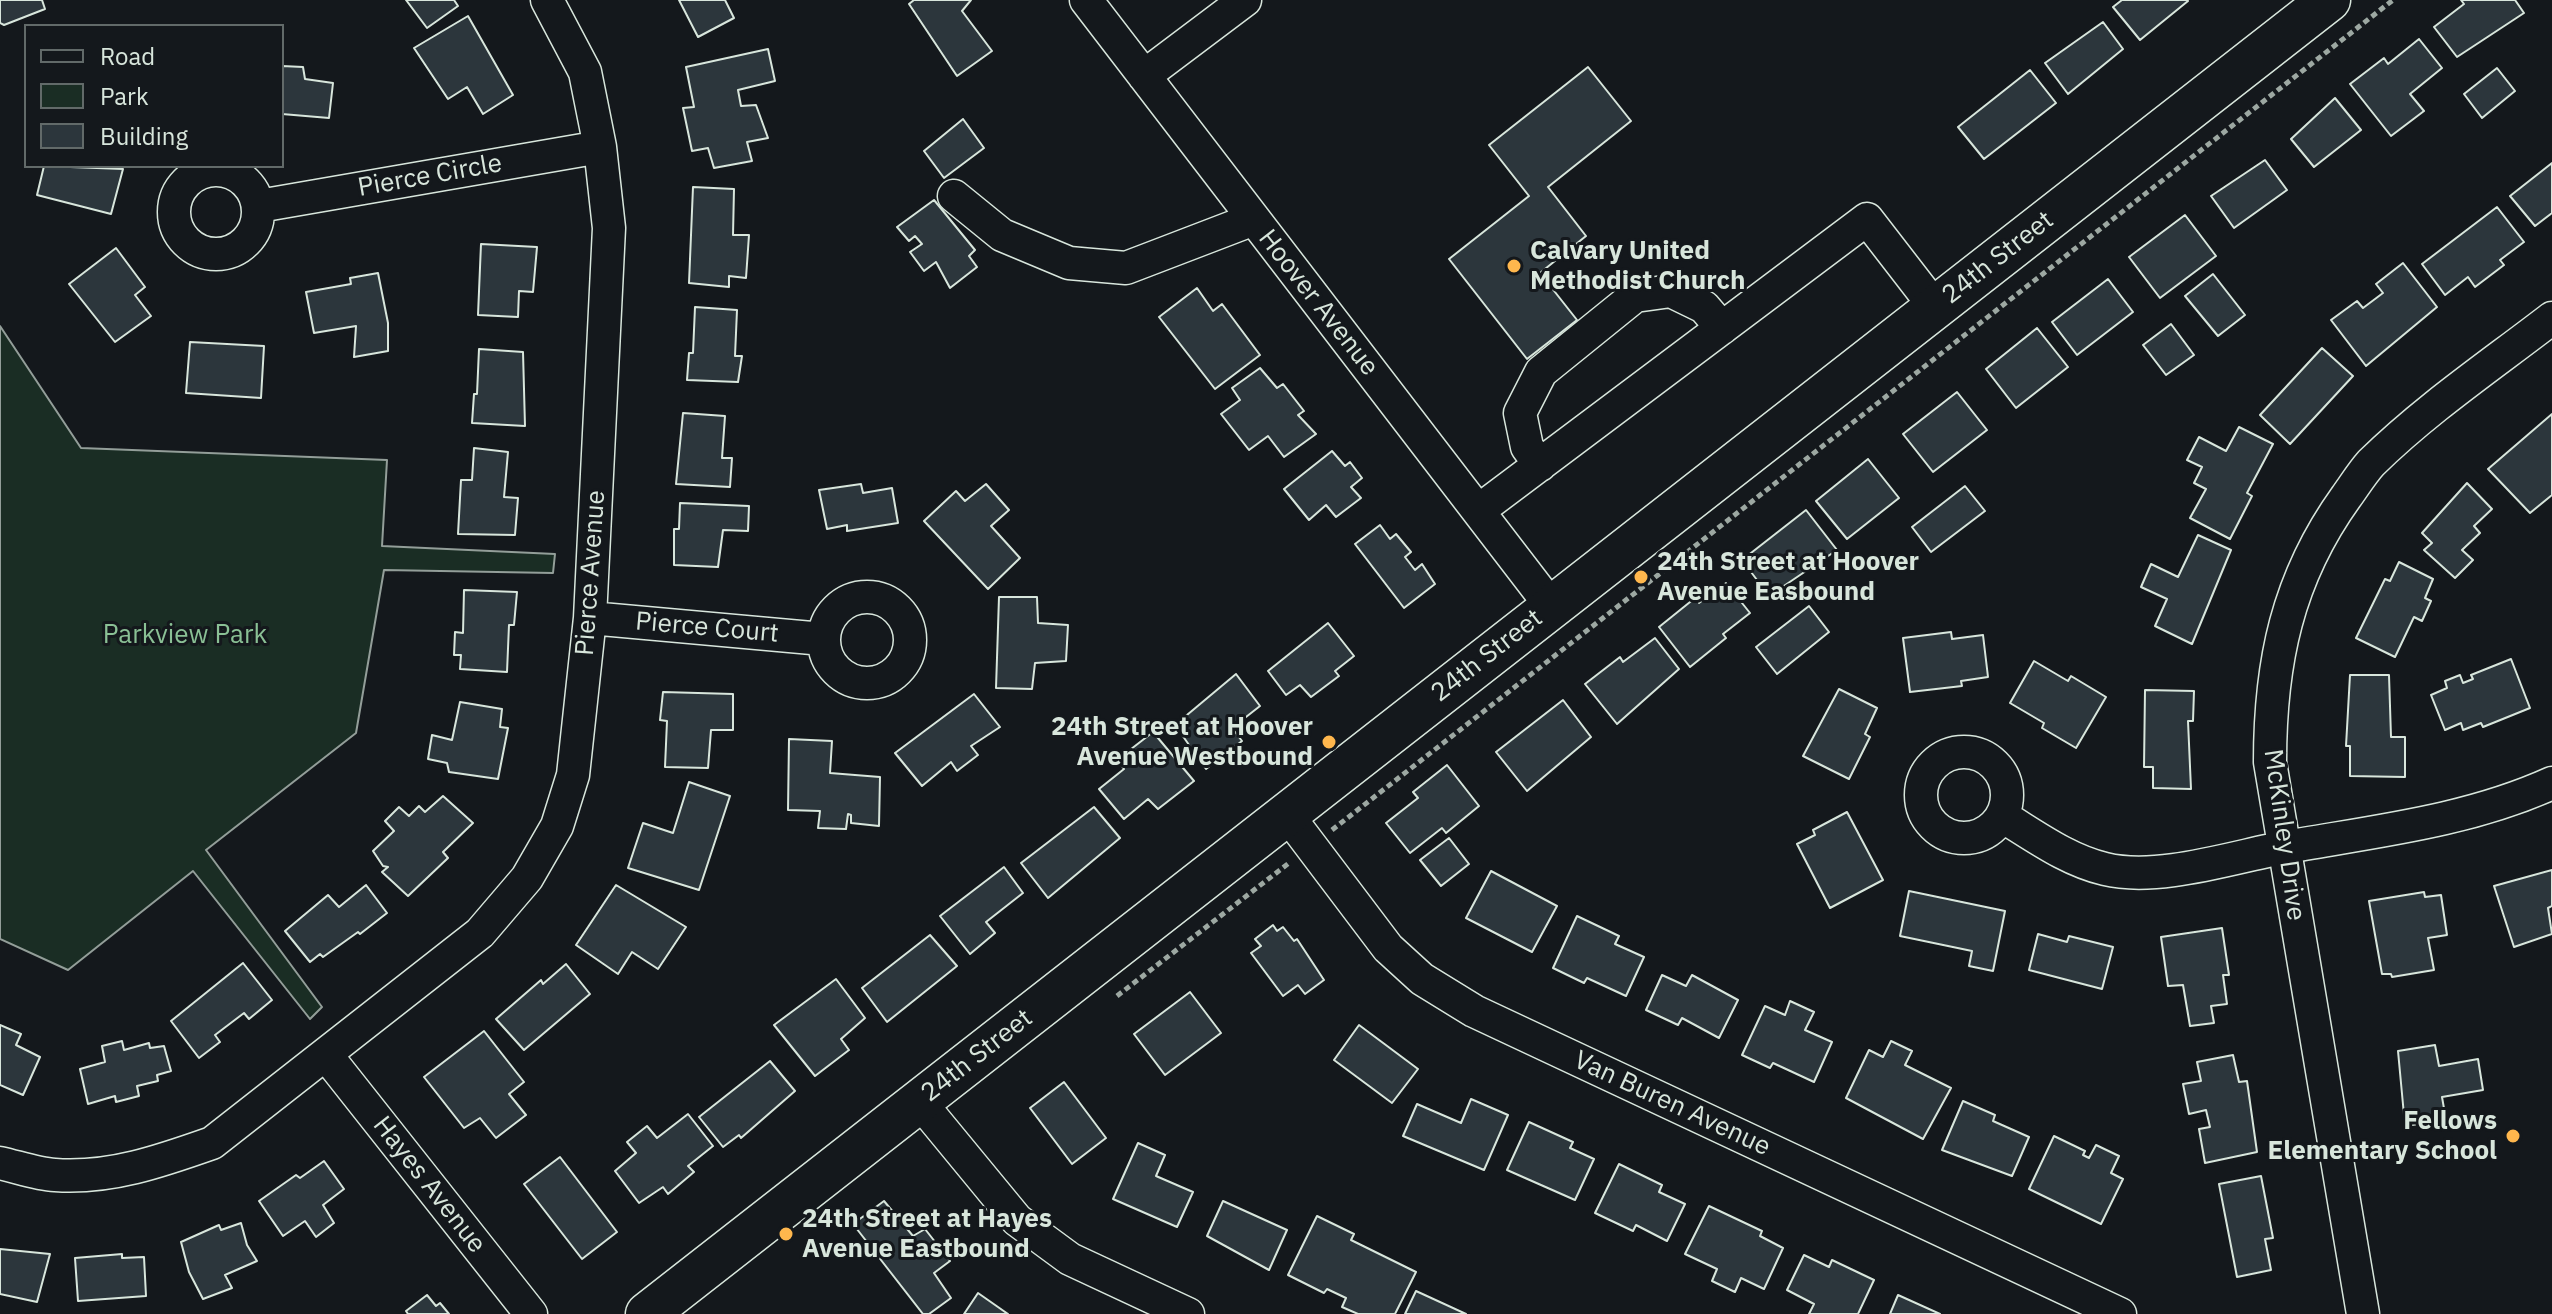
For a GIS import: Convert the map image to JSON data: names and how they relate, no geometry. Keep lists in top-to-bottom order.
{
  "streets": {
    "main road": ["24th Street"],
    "street": [
      "Pierce Circle",
      "Hoover Avenue",
      "Pierce Avenue",
      "Pierce Court",
      "McKinley Drive",
      "Van Buren Avenue",
      "Hayes Avenue"
    ]
  },
  "crossings": [
    ["Pierce Circle", "Pierce Avenue"],
    ["24th Street", "Hoover Avenue"],
    ["24th Street", "Van Buren Avenue"],
    ["Pierce Avenue", "Pierce Court"],
    ["Pierce Avenue", "Hayes Avenue"]
  ],
  "parks": ["Parkview Park"],
  "places": [
    "Calvary United Methodist Church",
    "24th Street at Hoover Avenue Easbound",
    "24th Street at Hoover Avenue Westbound",
    "Fellows Elementary School",
    "24th Street at Hayes Avenue Eastbound"
  ],
  "legend": ["Road", "Park", "Building"]
}
